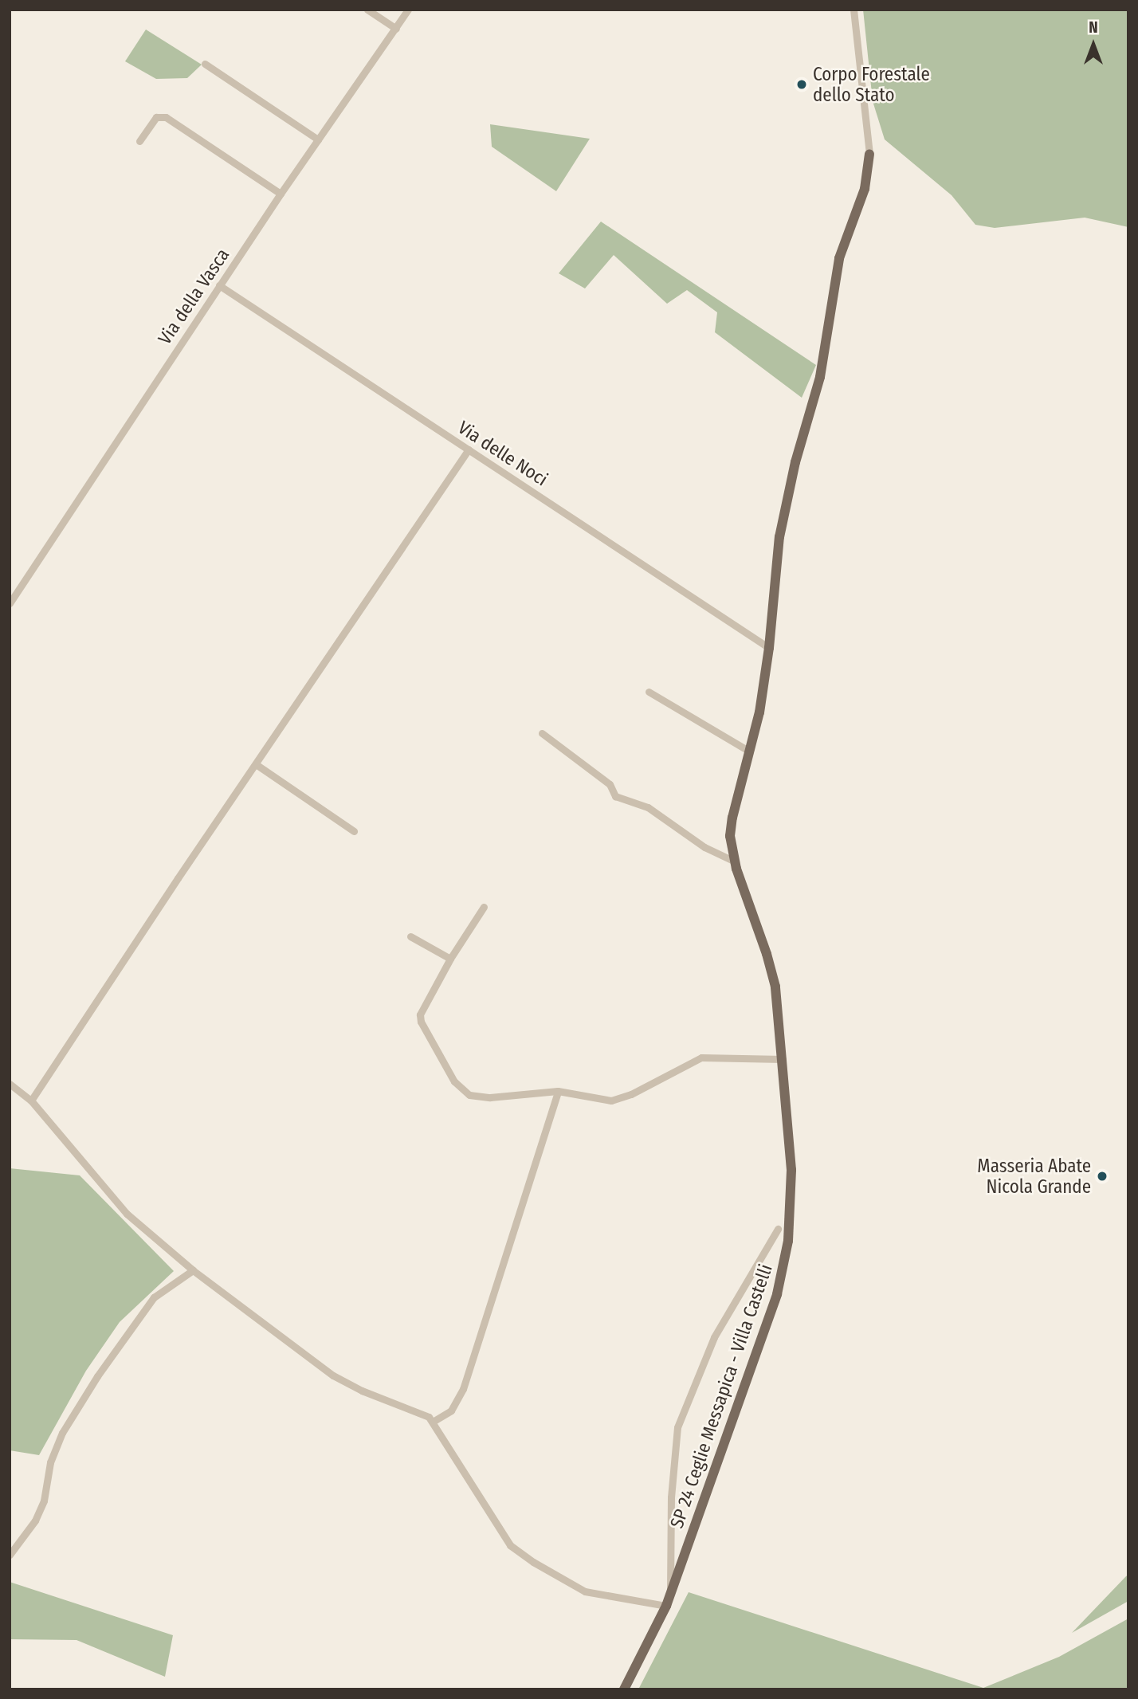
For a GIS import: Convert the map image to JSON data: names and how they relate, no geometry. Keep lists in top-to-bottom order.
{
  "streets": {
    "main road": ["SP 24 Ceglie Messapica - Villa Castelli"],
    "street": ["Via della Vasca", "Via delle Noci"]
  },
  "crossings": [
    ["Via della Vasca", "Via delle Noci"],
    ["Via delle Noci", "SP 24 Ceglie Messapica - Villa Castelli"]
  ],
  "places": ["Corpo Forestale dello Stato", "Masseria Abate Nicola Grande"],
  "north": "top"
}
